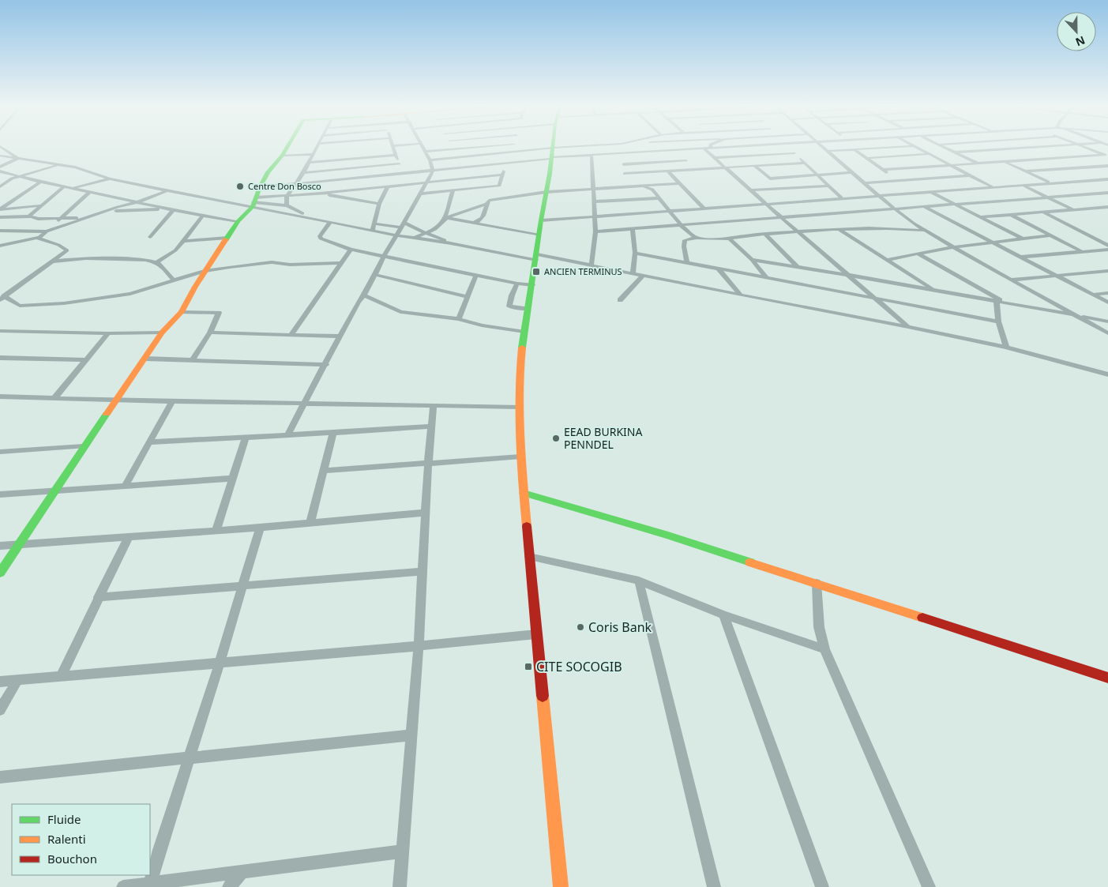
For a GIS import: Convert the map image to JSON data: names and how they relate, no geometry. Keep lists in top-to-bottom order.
{
  "places": {
    "other": ["Centre Don Bosco", "EEAD BURKINA PENNDEL", "Coris Bank"],
    "transit": ["ANCIEN TERMINUS", "CITE SOCOGIB"]
  },
  "legend": ["Fluide", "Ralenti", "Bouchon"],
  "north": "bottom"
}
